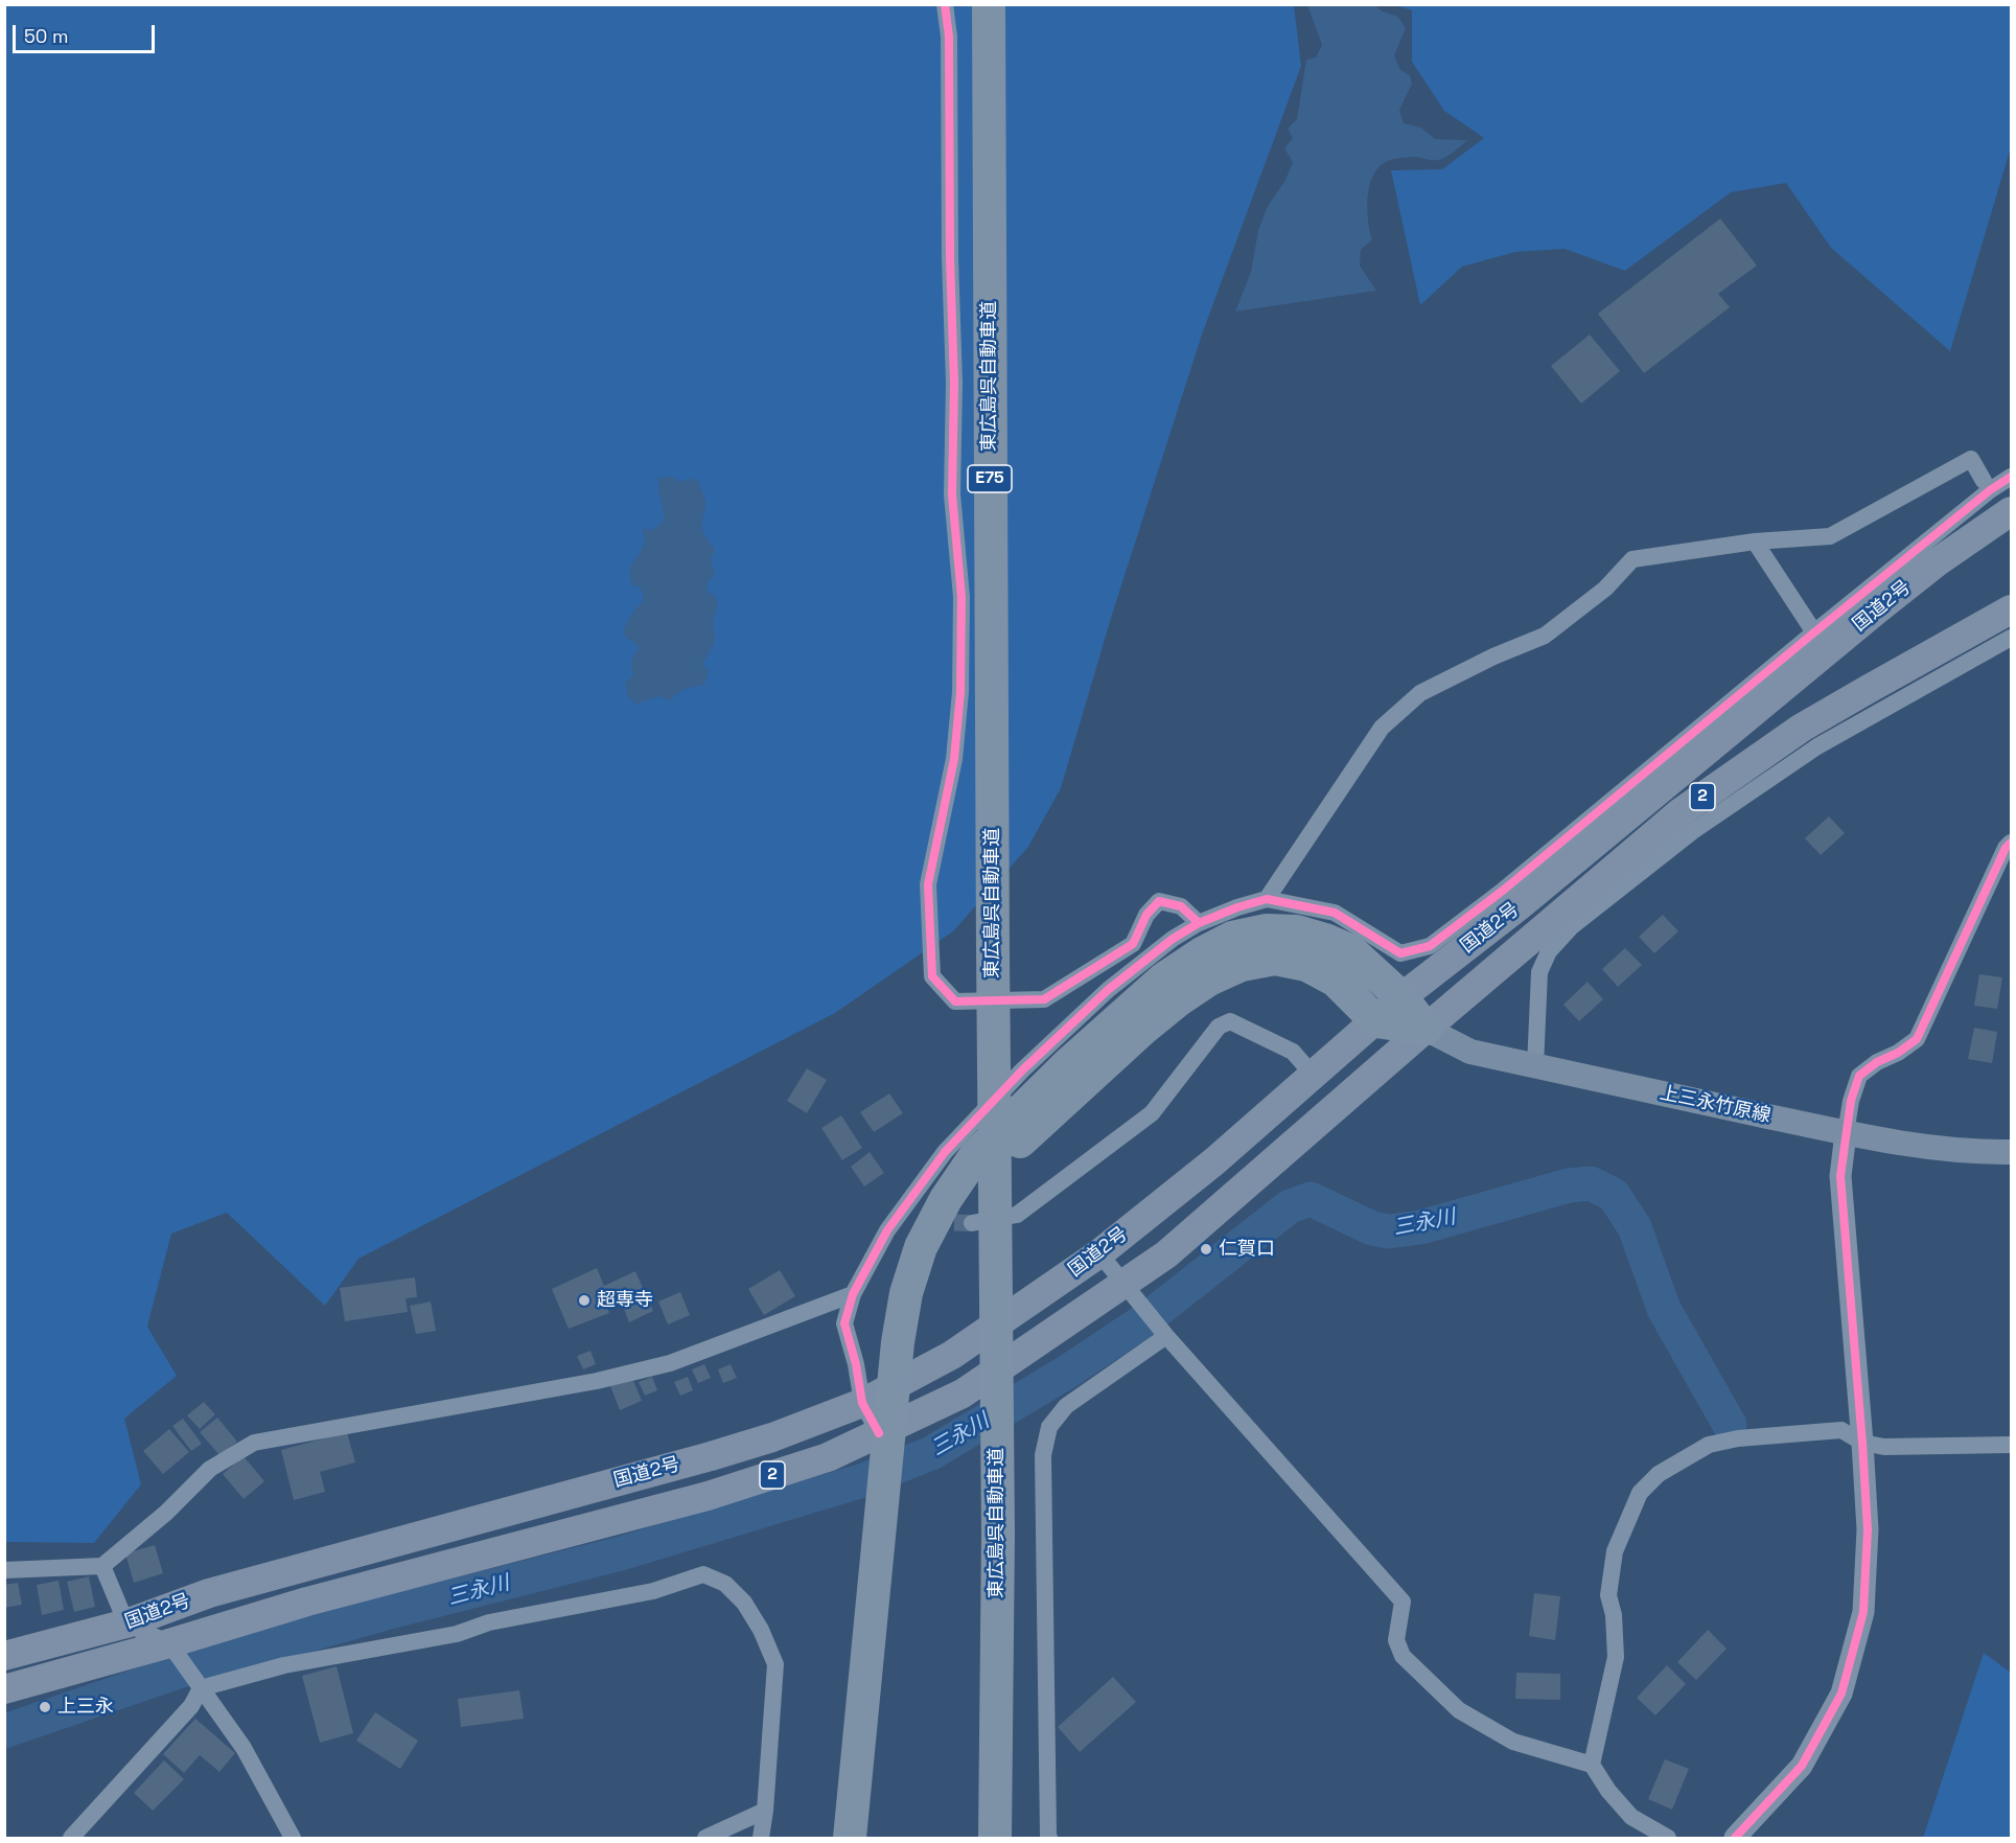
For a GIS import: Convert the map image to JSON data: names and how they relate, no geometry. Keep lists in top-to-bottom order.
{
  "streets": {
    "highway": [
      "東広島呉自動車道",
      "E75",
      "国道2号",
      "2"
    ],
    "main road": ["上三永竹原線"]
  },
  "crossings": [
    ["国道2号", "上三永竹原線"]
  ],
  "water": ["三永川"],
  "places": ["仁賀口", "超専寺", "上三永"],
  "scale_bar": "50 m"
}
